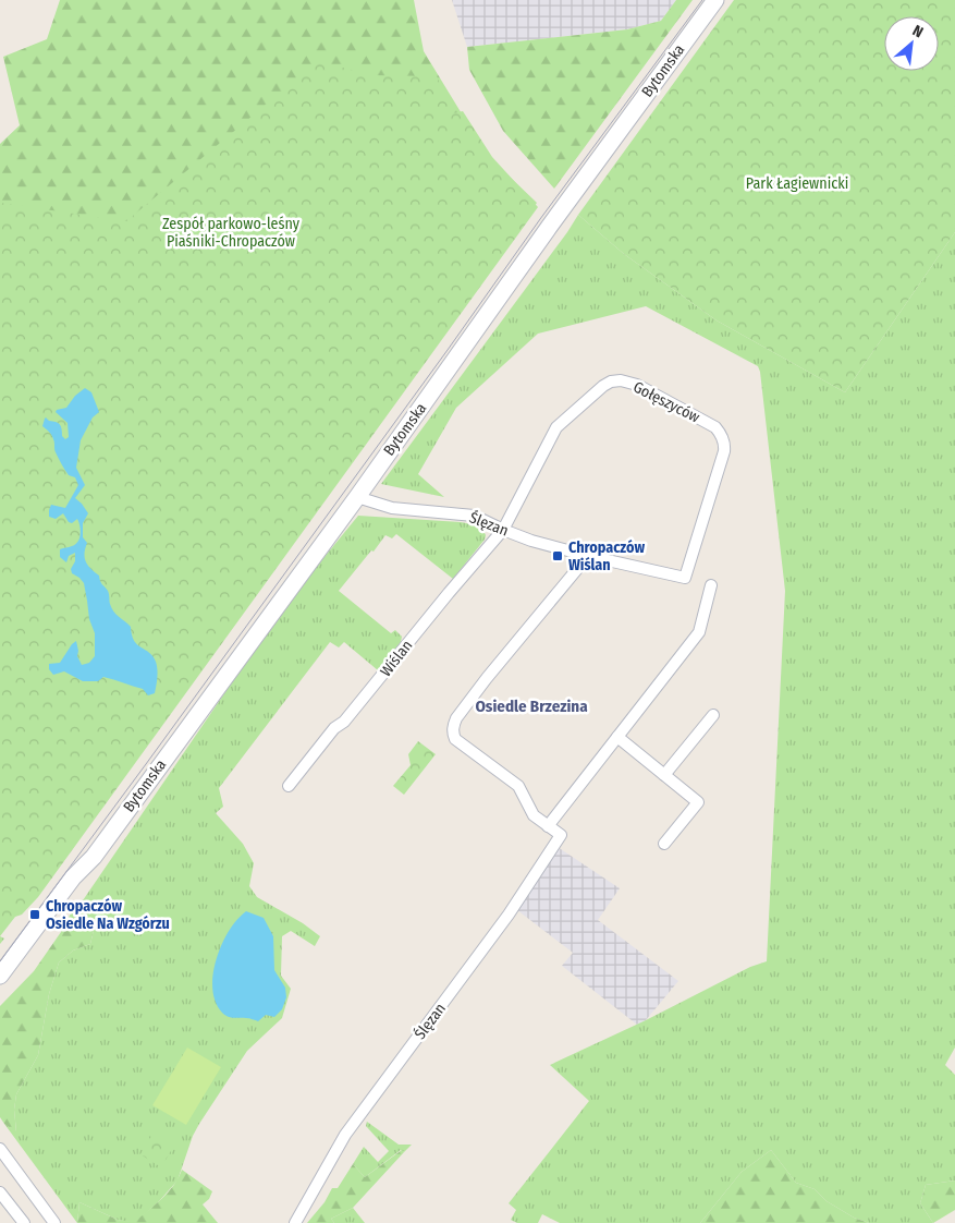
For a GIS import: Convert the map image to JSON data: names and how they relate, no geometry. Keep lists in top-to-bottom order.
{
  "streets": {
    "main road": ["Bytomska"],
    "street": ["Gołęszyców", "Ślęzan", "Wiślan"]
  },
  "crossings": [
    ["Bytomska", "Ślęzan"],
    ["Gołęszyców", "Ślęzan"],
    ["Gołęszyców", "Wiślan"],
    ["Ślęzan", "Wiślan"]
  ],
  "districts": ["Osiedle Brzezina"],
  "parks": ["Park Łagiewnicki", "Zespół parkowo-leśny Piaśniki-Chropaczów"],
  "places": {
    "transit": ["Chropaczów Wiślan", "Chropaczów Osiedle Na Wzgórzu"]
  },
  "north": "top right"
}
